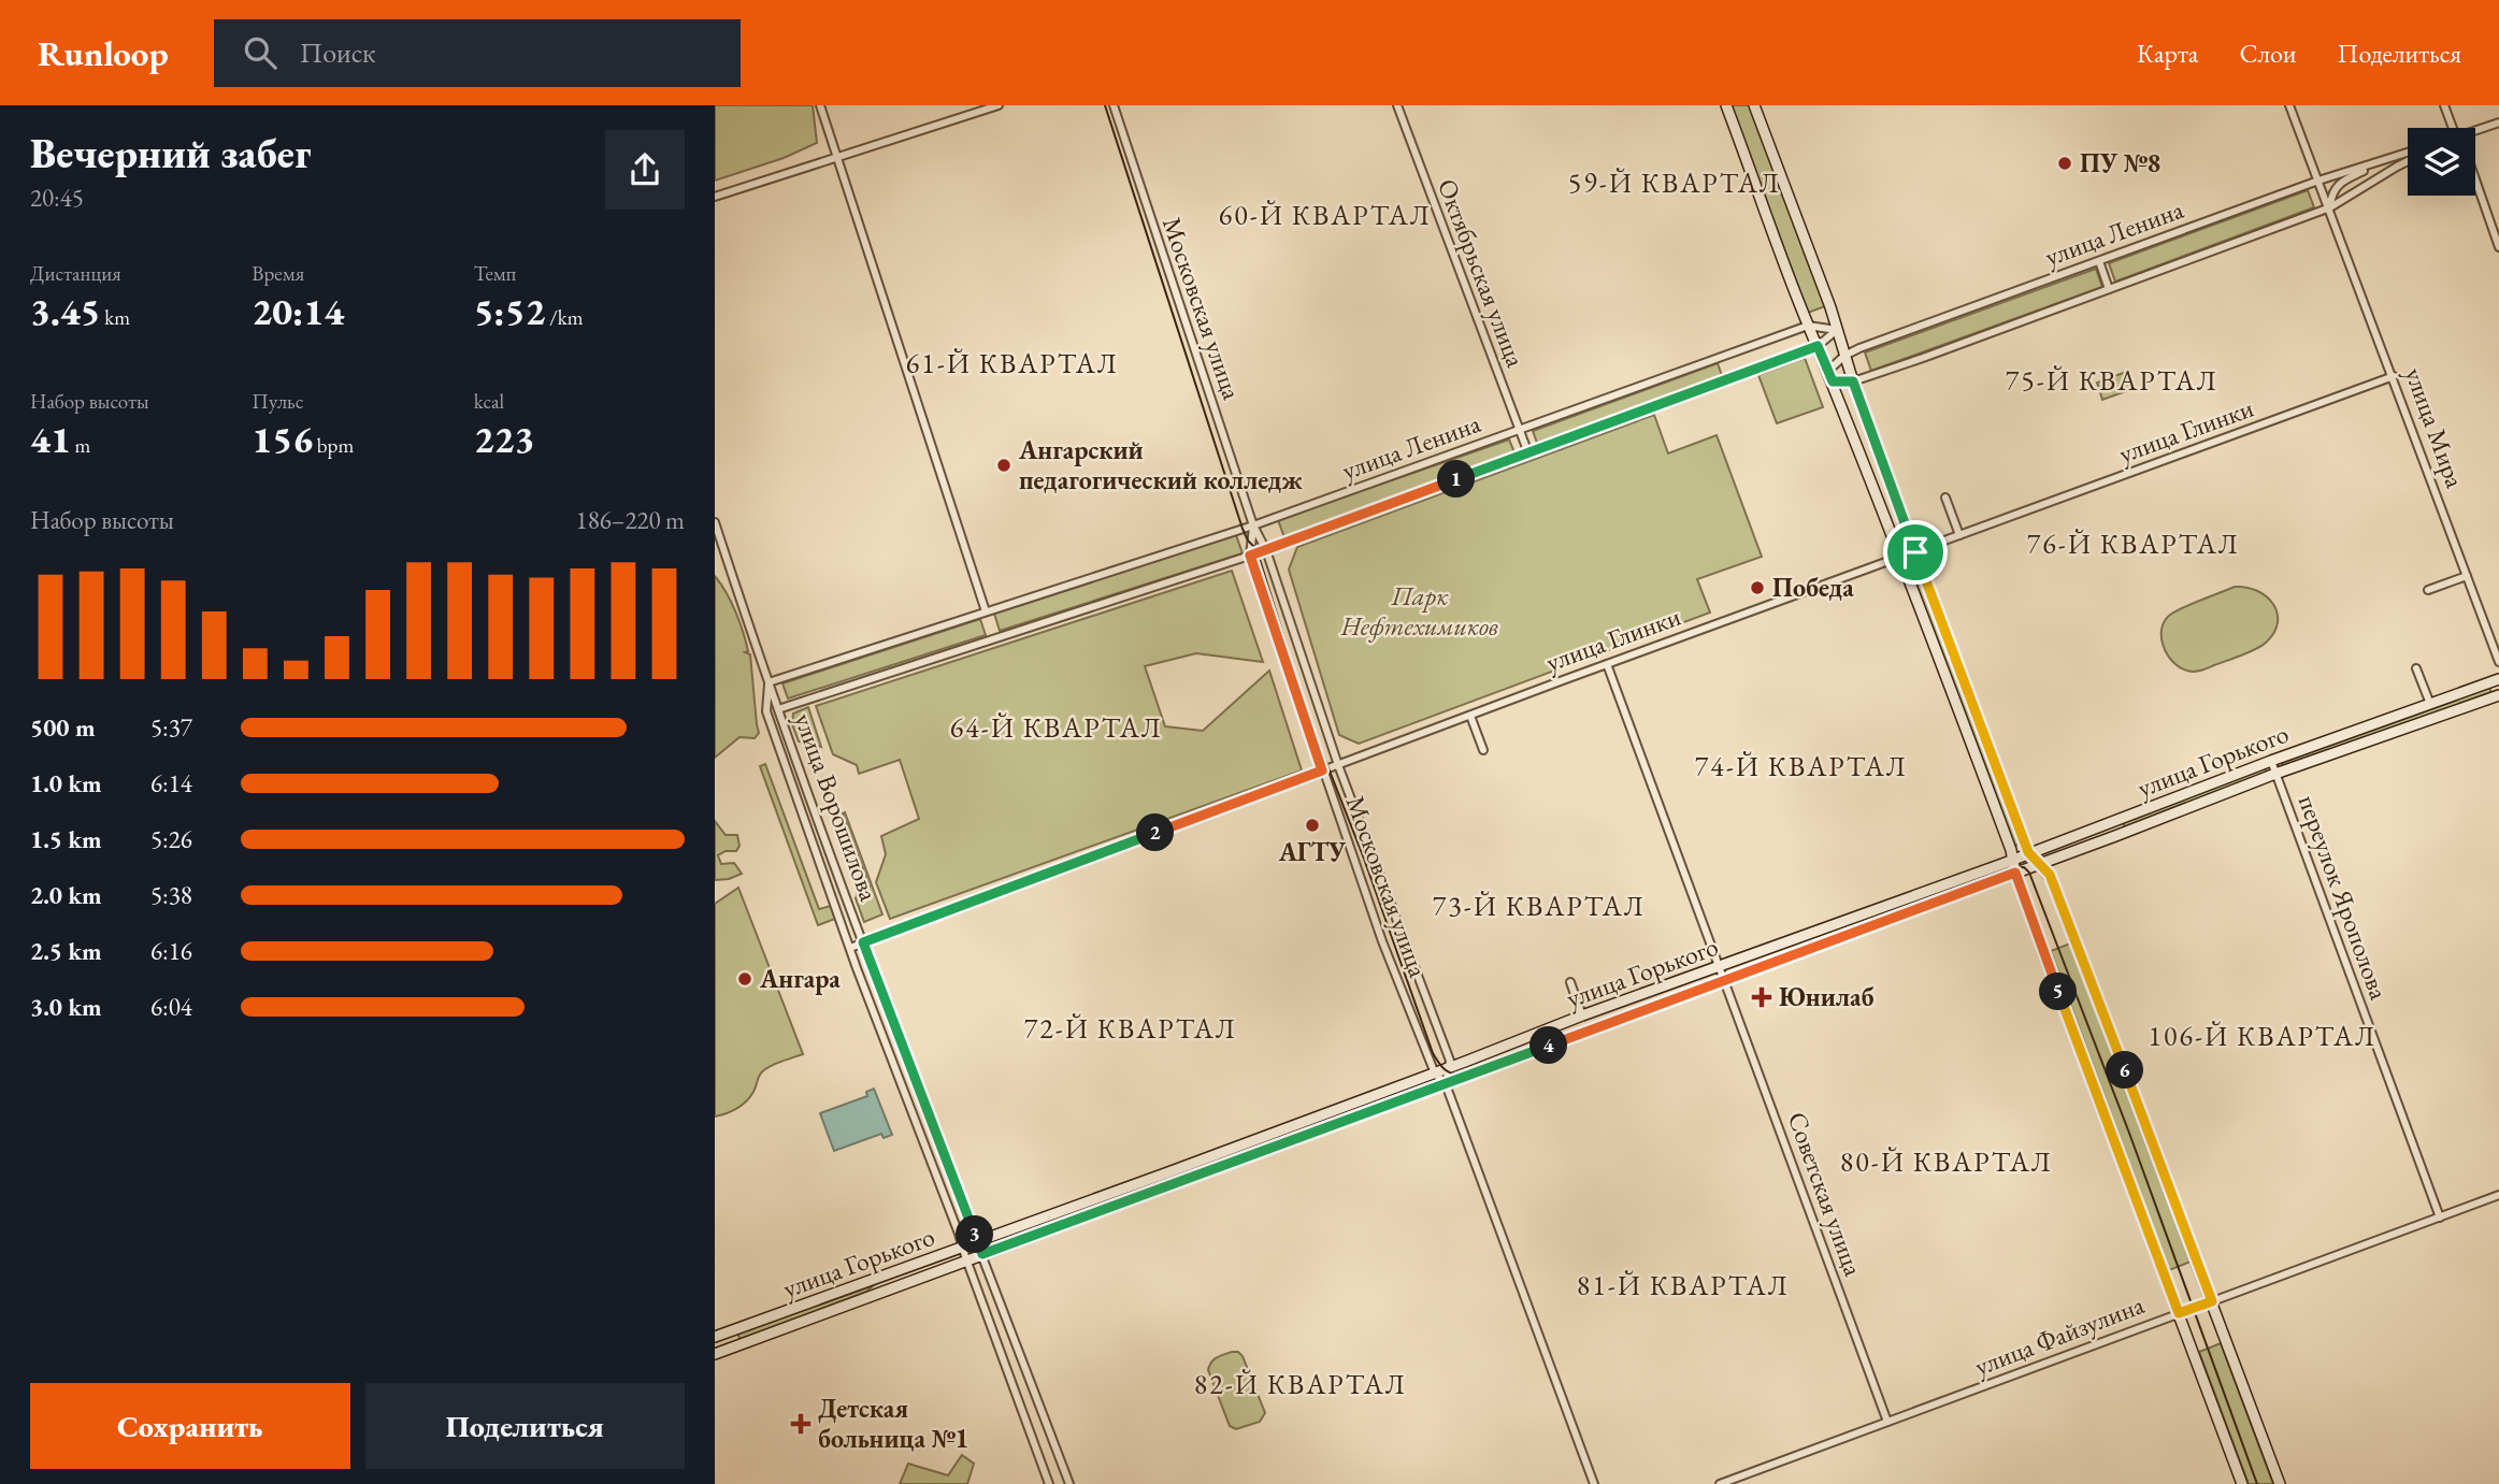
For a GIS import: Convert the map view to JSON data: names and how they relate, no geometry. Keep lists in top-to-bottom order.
{
  "streets": {
    "main road": ["улица Горького"],
    "street": [
      "улица Ленина",
      "Октябрьская улица",
      "Московская улица",
      "улица Мира",
      "улица Глинки",
      "улица Ворошилова",
      "переулок Ярополова",
      "Советская улица",
      "улица Файзулина"
    ]
  },
  "crossings": [
    ["улица Ленина", "Октябрьская улица"],
    ["улица Ленина", "Московская улица"],
    ["улица Ленина", "улица Мира"],
    ["улица Ленина", "улица Ворошилова"],
    ["Московская улица", "улица Глинки"],
    ["Московская улица", "улица Горького"],
    ["улица Мира", "улица Глинки"],
    ["улица Глинки", "улица Ворошилова"],
    ["улица Горького", "улица Ворошилова"],
    ["улица Горького", "переулок Ярополова"],
    ["улица Горького", "Советская улица"],
    ["переулок Ярополова", "улица Файзулина"],
    ["Советская улица", "улица Файзулина"]
  ],
  "districts": [
    "59-Й КВАРТАЛ",
    "60-Й КВАРТАЛ",
    "61-Й КВАРТАЛ",
    "75-Й КВАРТАЛ",
    "76-Й КВАРТАЛ",
    "64-Й КВАРТАЛ",
    "74-Й КВАРТАЛ",
    "73-Й КВАРТАЛ",
    "72-Й КВАРТАЛ",
    "106-Й КВАРТАЛ",
    "80-Й КВАРТАЛ",
    "81-Й КВАРТАЛ",
    "82-Й КВАРТАЛ"
  ],
  "parks": ["Парк Нефтехимиков"],
  "places": {
    "other": [
      "ПУ №8",
      "Ангарский педагогический колледж",
      "Победа",
      "АГТУ",
      "Ангара"
    ],
    "health": ["Юнилаб", "Детская больница №1"]
  },
  "page": {
    "header": "Runloop",
    "search": "Поиск",
    "nav": ["Карта", "Слои", "Поделиться"],
    "heading": ["Вечерний забег", "20:45"],
    "stats": [
      ["Дистанция", "3.45 km"],
      ["Время", "20:14"],
      ["Темп", "5:52 /km"],
      ["Набор высоты", "41 m"],
      ["Пульс", "156 bpm"],
      ["kcal", "223"]
    ],
    "pins": [
      "1",
      "2",
      "5",
      "4",
      "6",
      "3"
    ],
    "chart": ["Набор высоты", "186–220 m"],
    "list": [
      {
        "name": "500 m",
        "note": "5:37"
      },
      {
        "name": "1.0 km",
        "note": "6:14"
      },
      {
        "name": "1.5 km",
        "note": "5:26"
      },
      {
        "name": "2.0 km",
        "note": "5:38"
      },
      {
        "name": "2.5 km",
        "note": "6:16"
      },
      {
        "name": "3.0 km",
        "note": "6:04"
      }
    ],
    "buttons": ["Сохранить", "Поделиться"]
  }
}
